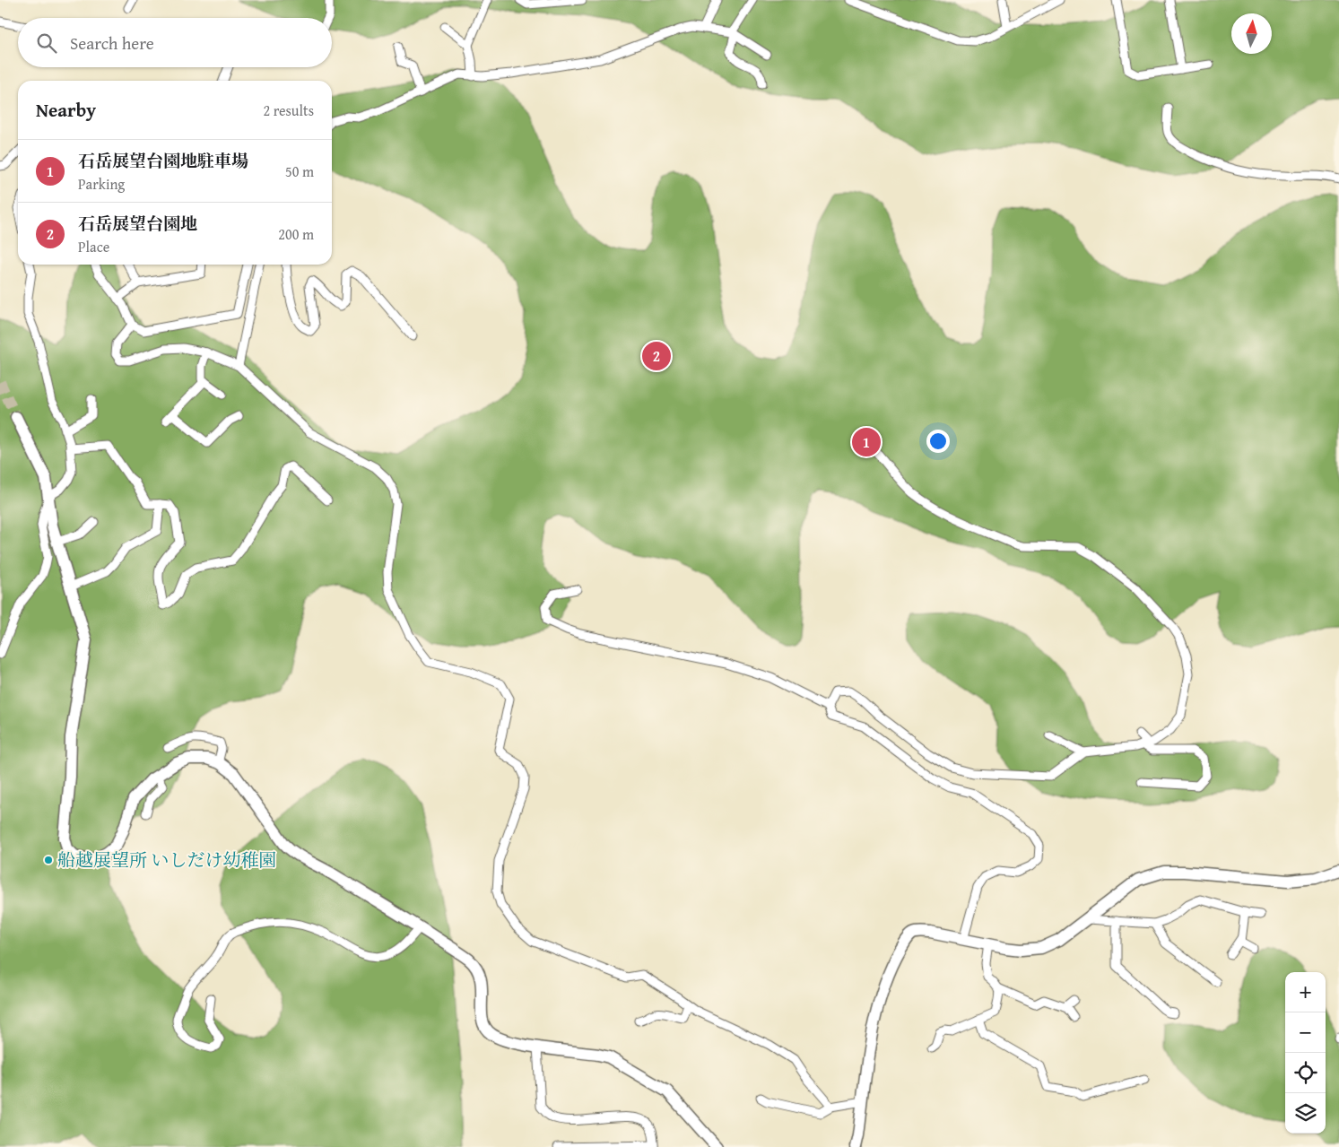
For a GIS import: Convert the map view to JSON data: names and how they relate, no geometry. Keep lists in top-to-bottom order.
{
  "places": ["船越展望所 いしだけ幼稚園"],
  "north": "top",
  "page": {
    "search": "Search here",
    "heading": ["Nearby", "2 results"],
    "list": [
      {
        "mark": "1",
        "name": "石岳展望台園地駐車場",
        "note": "Parking",
        "value": "50 m"
      },
      {
        "mark": "2",
        "name": "石岳展望台園地",
        "note": "Place",
        "value": "200 m"
      }
    ],
    "pins": ["2", "1"],
    "map_buttons": ["+", "−"]
  }
}
